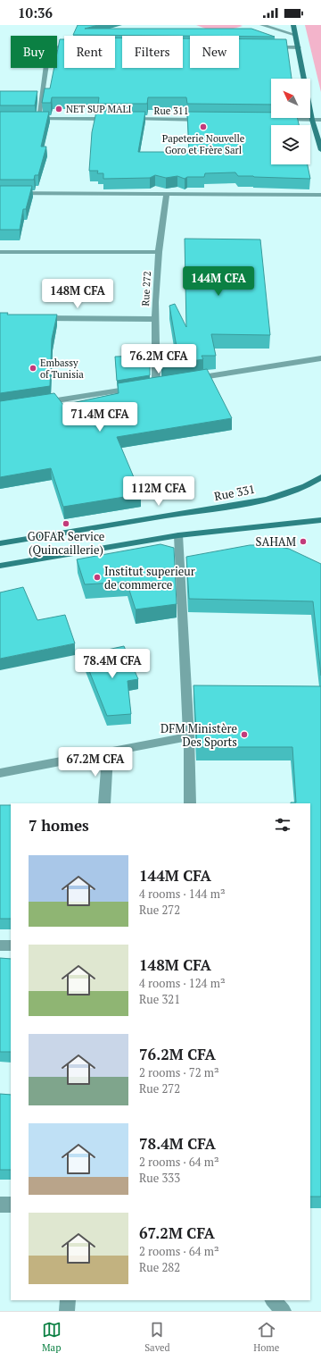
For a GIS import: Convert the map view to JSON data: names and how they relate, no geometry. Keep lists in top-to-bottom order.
{
  "streets": {
    "main road": ["Rue 331"],
    "street": ["Rue 311", "Rue 272"]
  },
  "places": [
    "NET SUP MALI",
    "Papeterie Nouvelle Goro et Frère Sarl",
    "Embassy of Tunisia",
    "GOFAR Service (Quincaillerie)",
    "SAHAM",
    "Institut superieur de commerce",
    "DFM Ministère Des Sports"
  ],
  "north": "top left",
  "page": {
    "status": "10:36",
    "chip": [
      "Buy",
      "Rent",
      "Filters",
      "New"
    ],
    "price": [
      "144M CFA",
      "148M CFA",
      "76.2M CFA",
      "71.4M CFA",
      "112M CFA",
      "78.4M CFA",
      "67.2M CFA"
    ],
    "heading": "7 homes",
    "list": [
      {
        "name": "144M CFA",
        "note": "4 rooms · 144 m² · Rue 272"
      },
      {
        "name": "148M CFA",
        "note": "4 rooms · 124 m² · Rue 321"
      },
      {
        "name": "76.2M CFA",
        "note": "2 rooms · 72 m² · Rue 272"
      },
      {
        "name": "78.4M CFA",
        "note": "2 rooms · 64 m² · Rue 333"
      },
      {
        "name": "67.2M CFA",
        "note": "2 rooms · 64 m² · Rue 282"
      }
    ],
    "tabs": ["Map", "Saved", "Home"]
  }
}
